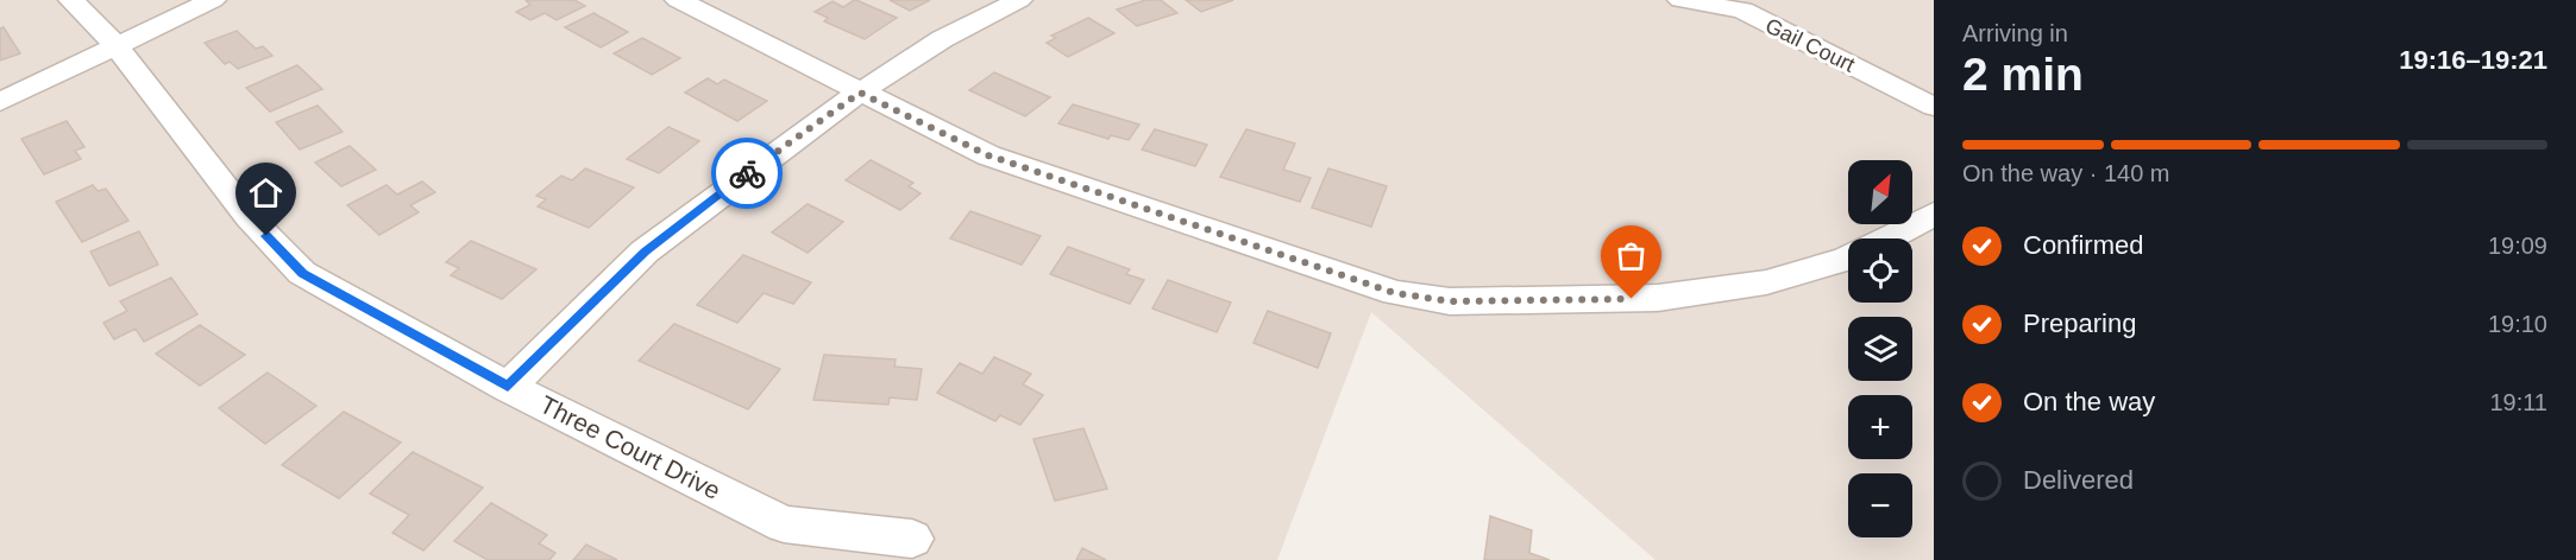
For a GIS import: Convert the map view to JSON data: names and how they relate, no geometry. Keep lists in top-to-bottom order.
{
  "streets": {
    "street": ["Gail Court", "Three Court Drive"]
  },
  "north": "top right",
  "page": {
    "heading": ["2 min", "Arriving in", "19:16–19:21"],
    "bar": "On the way · 140 m",
    "map_buttons": ["+", "−"],
    "list": [
      ["Confirmed", "19:09"],
      ["Preparing", "19:10"],
      ["On the way", "19:11"],
      "Delivered"
    ]
  }
}
